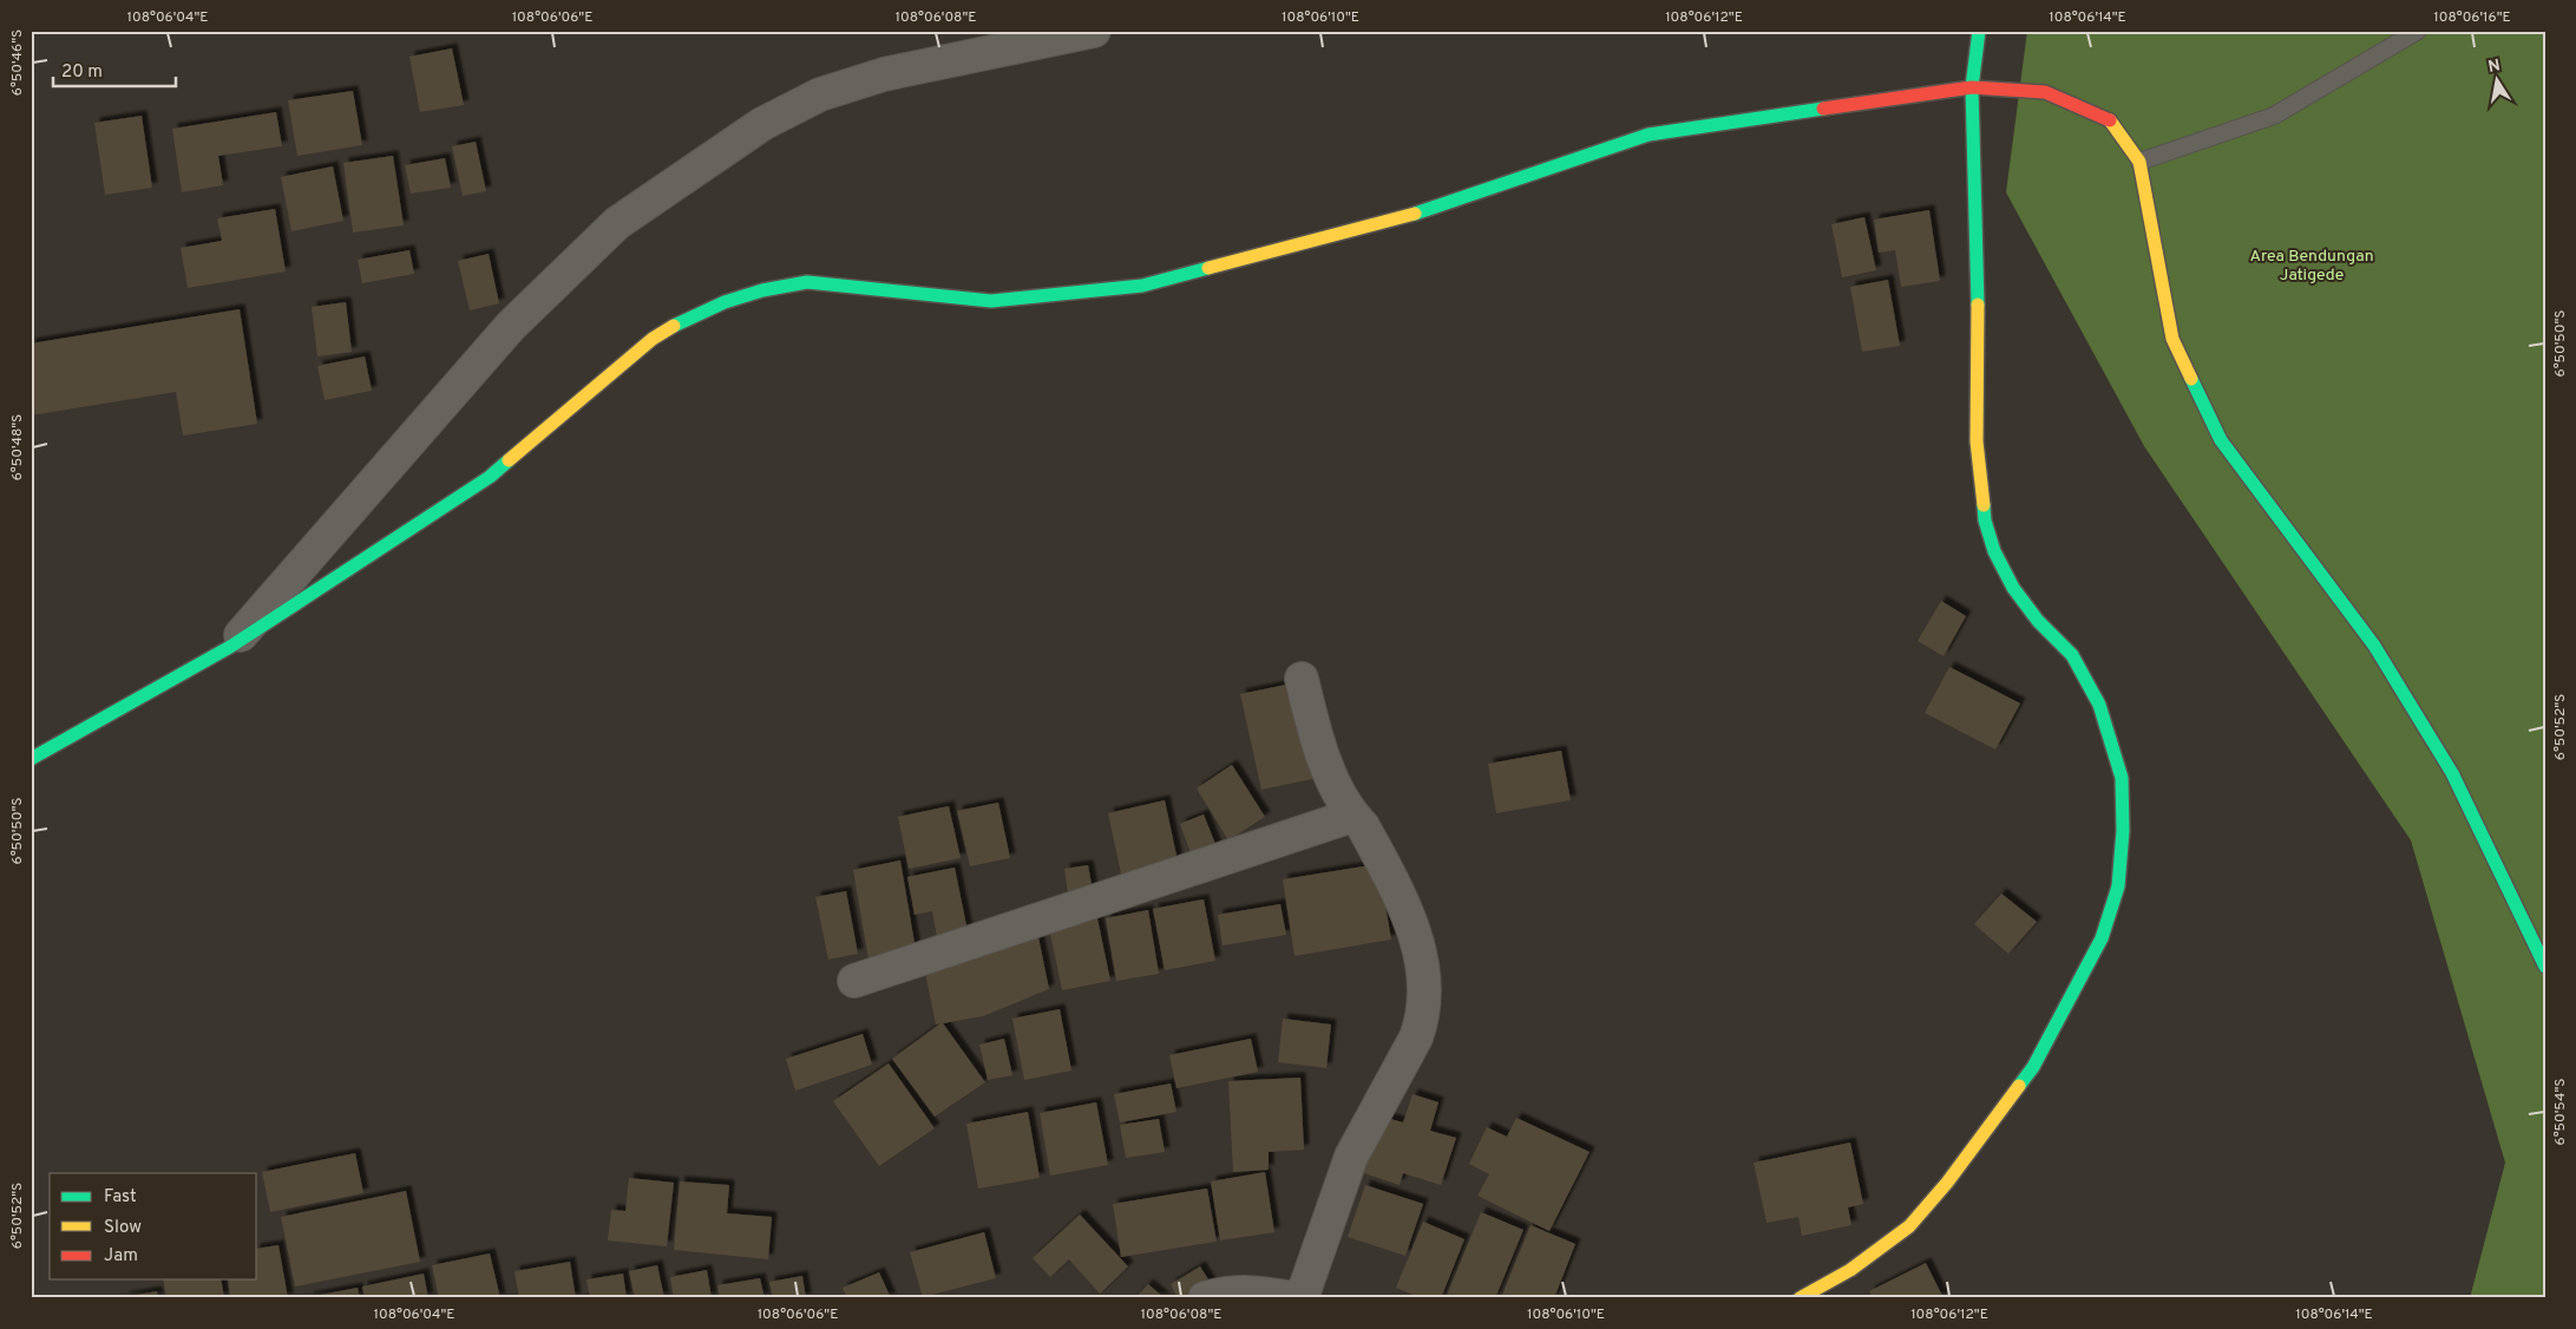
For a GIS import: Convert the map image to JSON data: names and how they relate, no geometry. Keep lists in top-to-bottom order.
{
  "parks": ["Area Bendungan Jatigede"],
  "legend": ["Fast", "Slow", "Jam"],
  "scale_bar": "20 m",
  "north": "top",
  "coordinates": [
    "108°06'04\"E",
    "108°06'06\"E",
    "108°06'08\"E",
    "108°06'10\"E",
    "108°06'12\"E",
    "108°06'14\"E",
    "108°06'16\"E",
    "6°50'46\"S",
    "6°50'50\"S",
    "6°50'48\"S",
    "6°50'52\"S",
    "6°50'54\"S"
  ]
}
